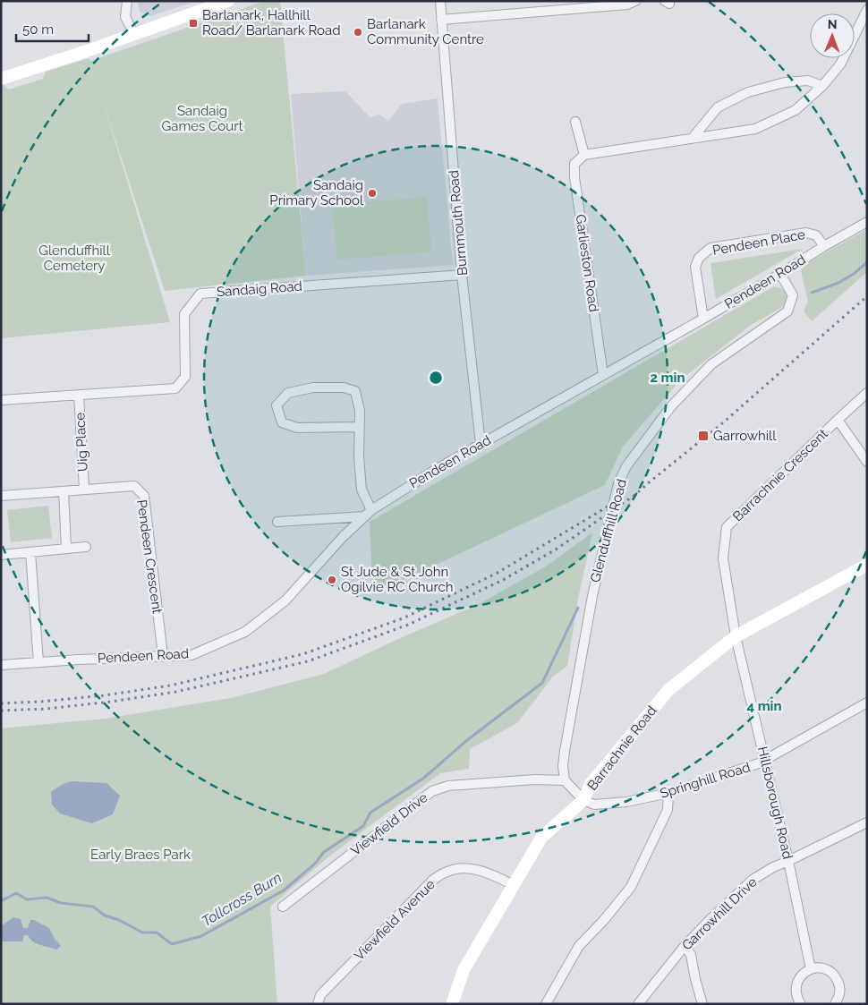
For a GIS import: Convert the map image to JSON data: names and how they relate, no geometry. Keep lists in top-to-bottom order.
{
  "streets": {
    "main road": ["Barrachnie Road"],
    "street": [
      "Burnmouth Road",
      "Pendeen Place",
      "Garlieston Road",
      "Pendeen Road",
      "Sandaig Road",
      "Uig Place",
      "Barrachnie Crescent",
      "Glenduffhill Road",
      "Pendeen Crescent",
      "Springhill Road",
      "Hillsborough Road",
      "Viewfield Drive",
      "Garrowhill Drive",
      "Viewfield Avenue"
    ]
  },
  "crossings": [
    ["Burnmouth Road", "Pendeen Road"],
    ["Burnmouth Road", "Sandaig Road"],
    ["Pendeen Place", "Pendeen Road"],
    ["Garlieston Road", "Pendeen Road"],
    ["Pendeen Road", "Glenduffhill Road"],
    ["Pendeen Road", "Pendeen Crescent"],
    ["Sandaig Road", "Uig Place"],
    ["Uig Place", "Pendeen Crescent"],
    ["Barrachnie Crescent", "Barrachnie Road"],
    ["Barrachnie Crescent", "Hillsborough Road"],
    ["Glenduffhill Road", "Viewfield Drive"],
    ["Barrachnie Road", "Springhill Road"],
    ["Barrachnie Road", "Hillsborough Road"],
    ["Barrachnie Road", "Viewfield Avenue"],
    ["Springhill Road", "Hillsborough Road"],
    ["Hillsborough Road", "Garrowhill Drive"]
  ],
  "water": ["Tollcross Burn"],
  "parks": ["Sandaig Games Court", "Glenduffhill Cemetery", "Early Braes Park"],
  "places": {
    "transit": ["Barlanark, Hallhill Road/ Barlanark Road", "Garrowhill"],
    "other": ["Barlanark Community Centre", "Sandaig Primary School", "St Jude & St John Ogilvie RC Church"]
  },
  "scale_bar": "50 m",
  "north": "top",
  "rings": ["2 min", "4 min"]
}
